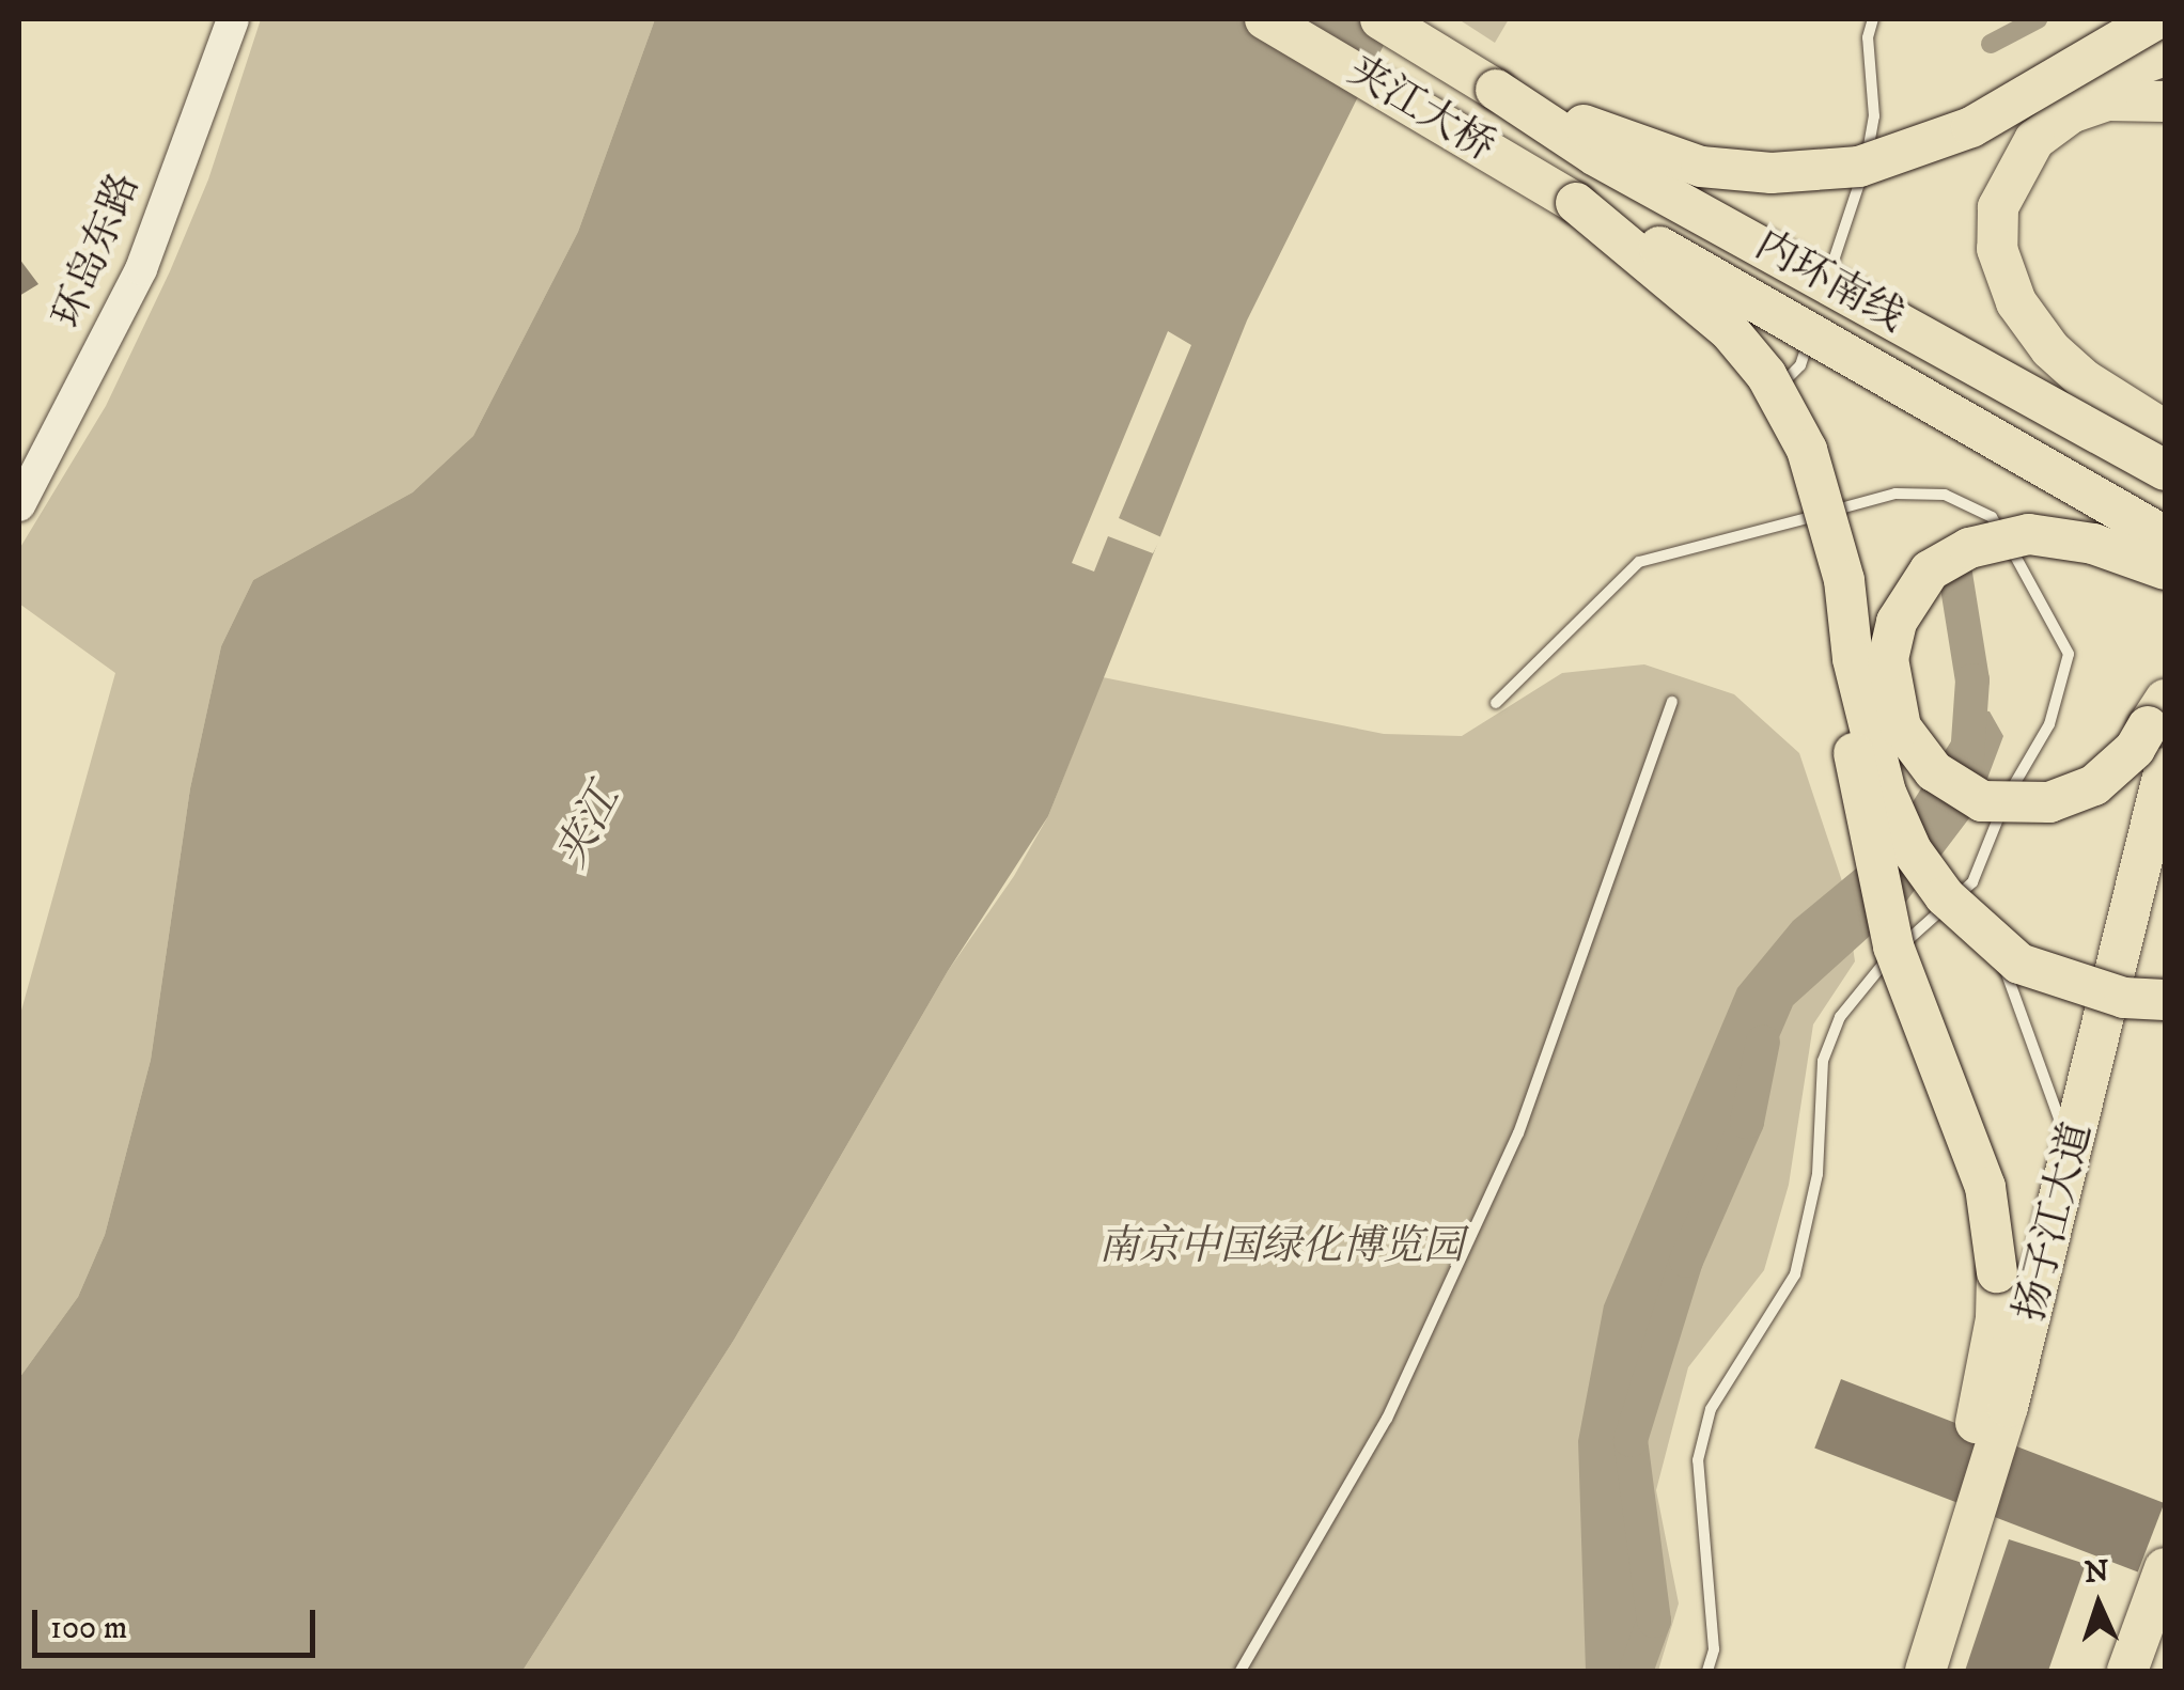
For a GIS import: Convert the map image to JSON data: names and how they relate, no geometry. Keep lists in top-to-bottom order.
{
  "streets": {
    "highway": ["夹江大桥", "内环南线", "扬子江大道"],
    "street": ["环岛东路"]
  },
  "crossings": [
    ["夹江大桥", "内环南线"]
  ],
  "water": ["夹江"],
  "parks": ["南京中国绿化博览园"],
  "scale_bar": "100 m",
  "north": "top"
}
